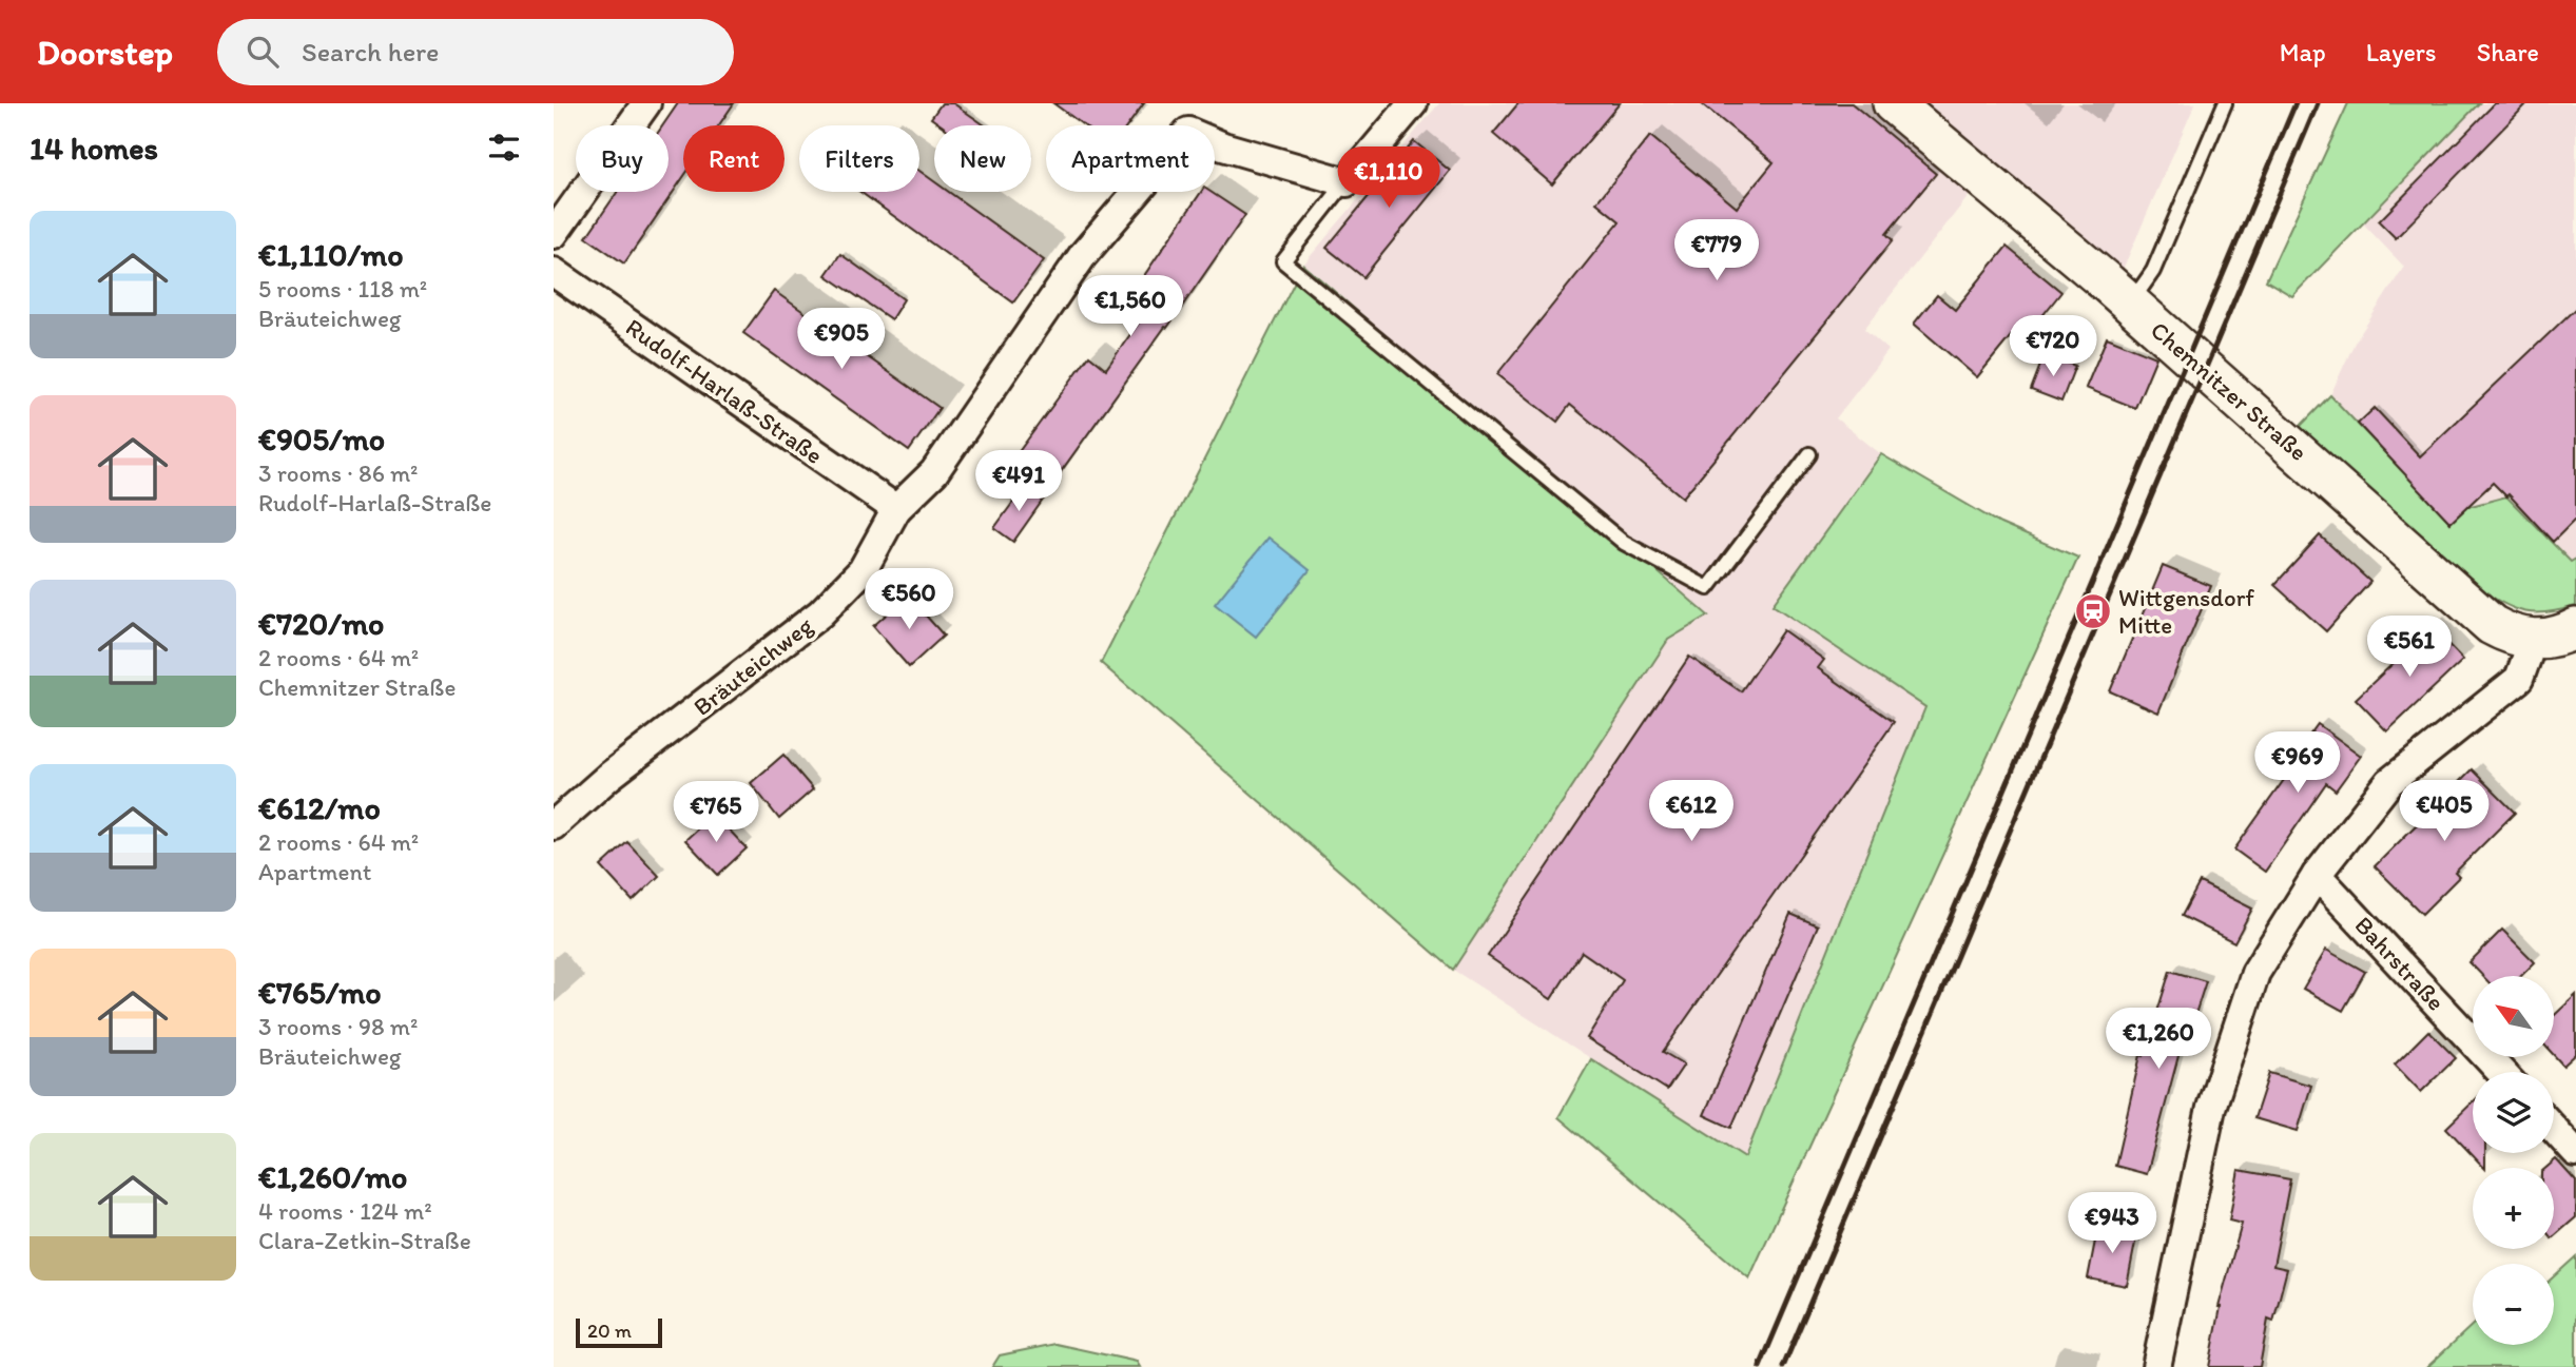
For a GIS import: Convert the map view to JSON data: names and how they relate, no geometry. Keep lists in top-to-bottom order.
{
  "streets": {
    "street": [
      "Rudolf-Harlaß-Straße",
      "Chemnitzer Straße",
      "Bräuteichweg",
      "Bahrstraße"
    ]
  },
  "crossings": [
    ["Rudolf-Harlaß-Straße", "Bräuteichweg"]
  ],
  "places": {
    "station": ["Wittgensdorf Mitte"]
  },
  "scale_bar": "20 m",
  "north": "top left",
  "page": {
    "header": "Doorstep",
    "search": "Search here",
    "nav": ["Map", "Layers", "Share"],
    "heading": "14 homes",
    "chip": [
      "Buy",
      "Rent",
      "Filters",
      "New",
      "Apartment"
    ],
    "price": [
      "€1,110",
      "€779",
      "€1,560",
      "€905",
      "€720",
      "€491",
      "€560",
      "€561",
      "€969",
      "€612",
      "€405",
      "€765",
      "€1,260",
      "€943"
    ],
    "list": [
      {
        "name": "€1,110/mo",
        "note": "5 rooms · 118 m² · Bräuteichweg"
      },
      {
        "name": "€905/mo",
        "note": "3 rooms · 86 m² · Rudolf-Harlaß-Straße"
      },
      {
        "name": "€720/mo",
        "note": "2 rooms · 64 m² · Chemnitzer Straße"
      },
      {
        "name": "€612/mo",
        "note": "2 rooms · 64 m² · Apartment"
      },
      {
        "name": "€765/mo",
        "note": "3 rooms · 98 m² · Bräuteichweg"
      },
      {
        "name": "€1,260/mo",
        "note": "4 rooms · 124 m² · Clara-Zetkin-Straße"
      }
    ],
    "map_buttons": ["+", "−"],
    "scale": "20 m"
  }
}
